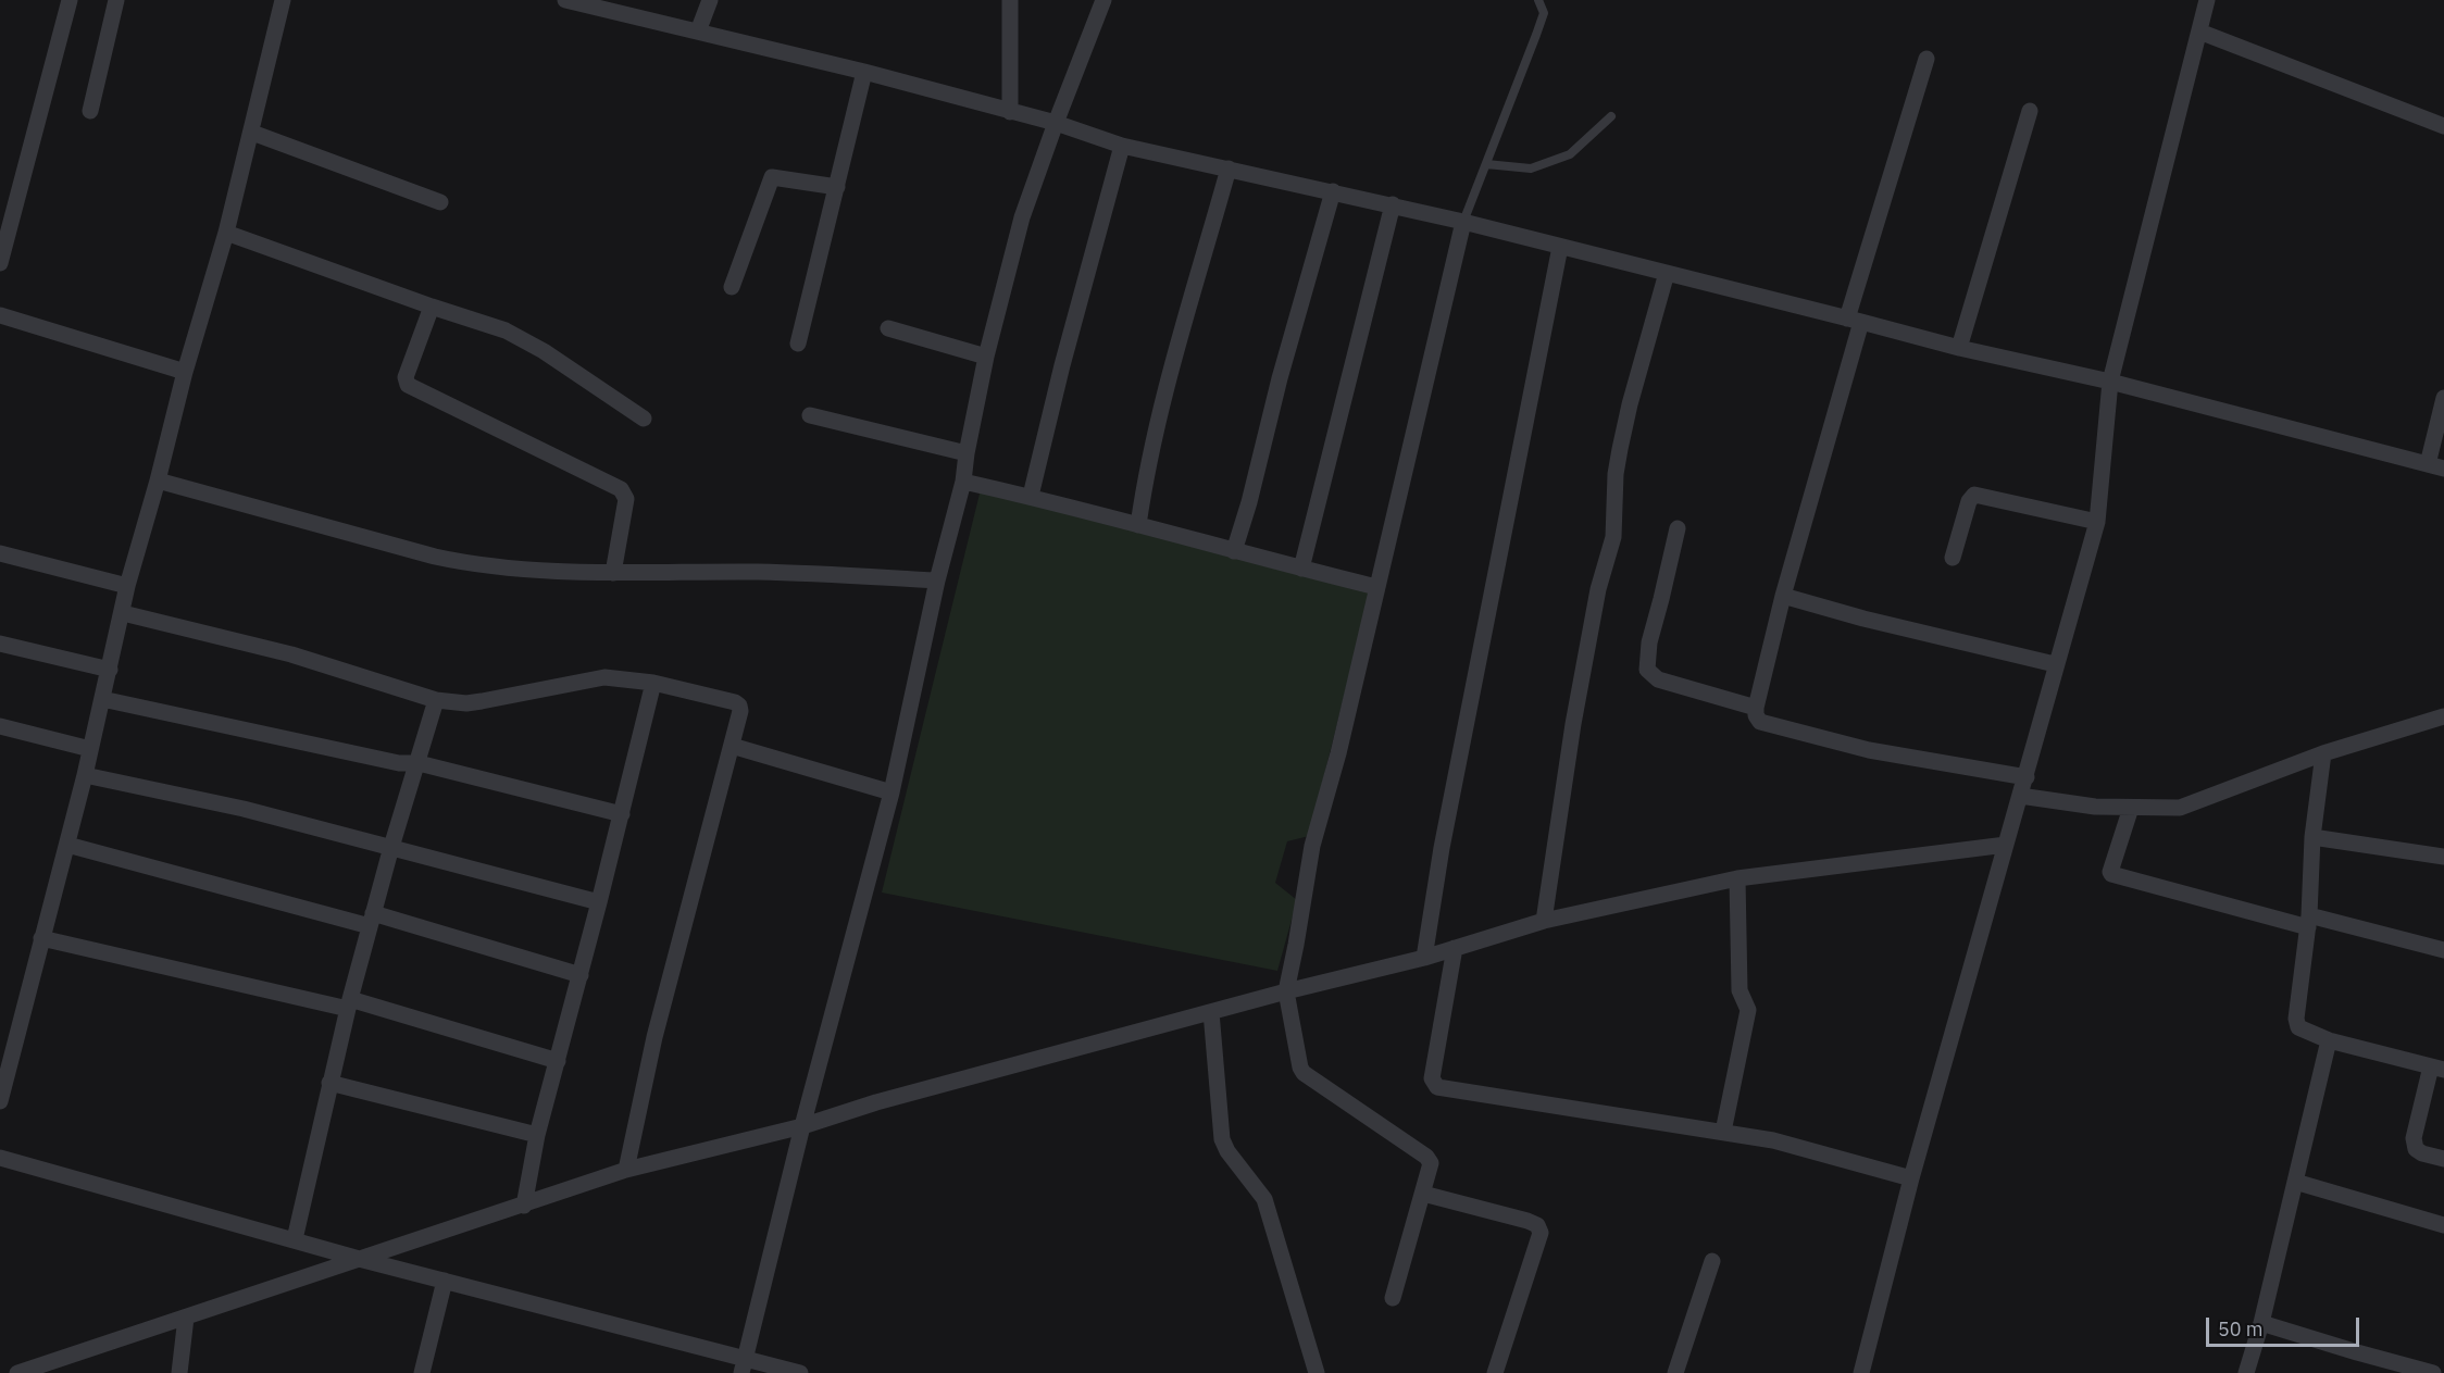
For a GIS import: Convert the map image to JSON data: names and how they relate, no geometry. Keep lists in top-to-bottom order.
{
  "scale_bar": "50 m"
}
